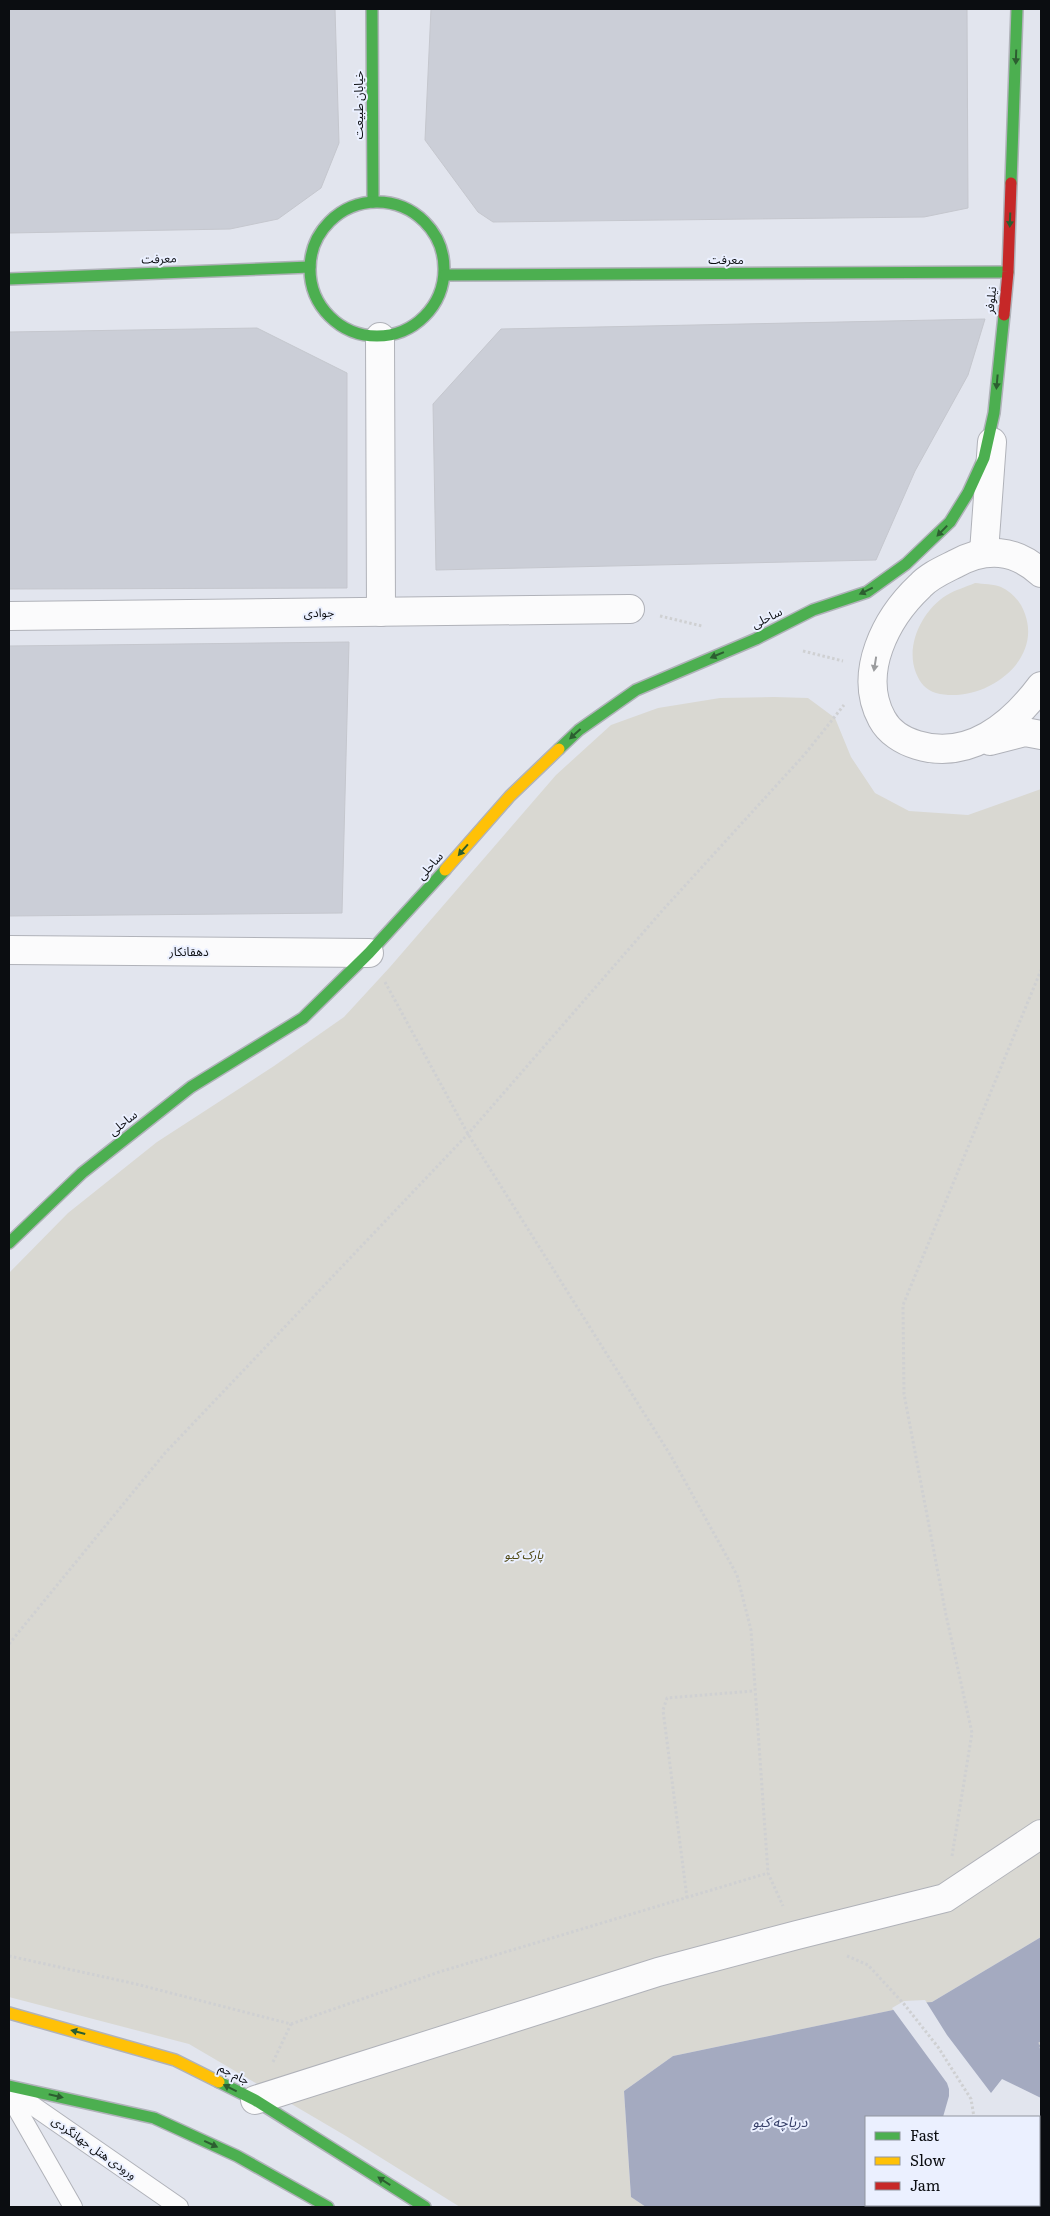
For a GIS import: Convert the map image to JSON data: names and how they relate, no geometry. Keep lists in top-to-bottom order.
{
  "streets": {
    "street": [
      "خیابان طبیعت",
      "معرفت",
      "نیلوفر",
      "جوادی",
      "ساحلی",
      "دهقانکار",
      "جام جم"
    ],
    "lane": ["ورودی هتل جهانگردی"]
  },
  "crossings": [
    ["خیابان طبیعت", "معرفت"],
    ["معرفت", "نیلوفر"],
    ["نیلوفر", "ساحلی"],
    ["ساحلی", "دهقانکار"]
  ],
  "one_way": ["نیلوفر", "ساحلی"],
  "water": ["دریاچه کیو"],
  "parks": ["پارک کیو"],
  "legend": ["Fast", "Slow", "Jam"]
}
